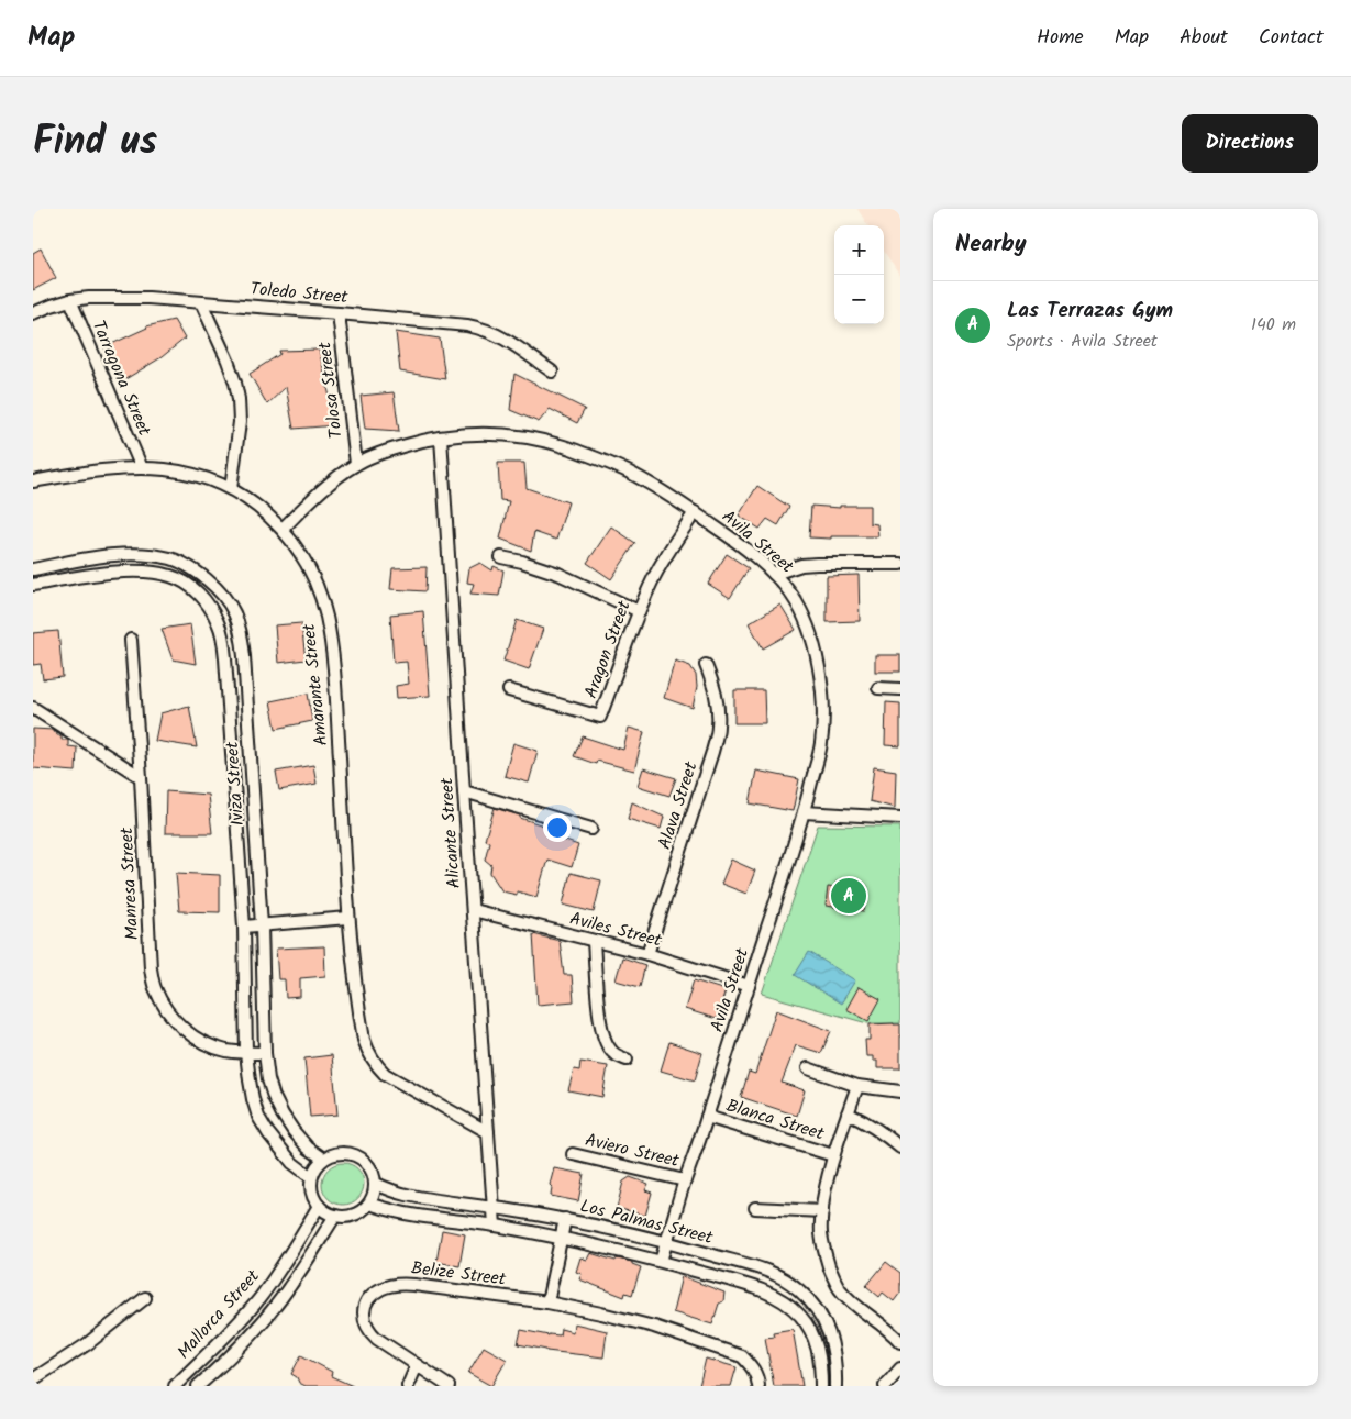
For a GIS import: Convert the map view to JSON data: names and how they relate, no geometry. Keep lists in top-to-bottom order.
{
  "streets": {
    "street": [
      "Toledo Street",
      "Tarragona Street",
      "Tolosa Street",
      "Avila Street",
      "Aragon Street",
      "Amarante Street",
      "Iviza Street",
      "Alava Street",
      "Alicante Street",
      "Manresa Street",
      "Aviles Street",
      "Blanca Street",
      "Aviero Street",
      "Los Palmas Street",
      "Belize Street",
      "Mallorca Street"
    ]
  },
  "crossings": [
    ["Toledo Street", "Tarragona Street"],
    ["Toledo Street", "Tolosa Street"],
    ["Tarragona Street", "Amarante Street"],
    ["Tolosa Street", "Avila Street"],
    ["Avila Street", "Aragon Street"],
    ["Avila Street", "Amarante Street"],
    ["Avila Street", "Alicante Street"],
    ["Avila Street", "Aviles Street"],
    ["Avila Street", "Blanca Street"],
    ["Avila Street", "Aviero Street"],
    ["Avila Street", "Los Palmas Street"],
    ["Amarante Street", "Alicante Street"],
    ["Iviza Street", "Manresa Street"],
    ["Iviza Street", "Los Palmas Street"],
    ["Iviza Street", "Mallorca Street"],
    ["Alava Street", "Aviles Street"],
    ["Alicante Street", "Aviles Street"],
    ["Alicante Street", "Los Palmas Street"],
    ["Los Palmas Street", "Mallorca Street"]
  ],
  "page": {
    "header": "Map",
    "nav": [
      "Home",
      "Map",
      "About",
      "Contact"
    ],
    "title": "Find us",
    "buttons": "Directions",
    "heading": "Nearby",
    "map_buttons": ["+", "−"],
    "list": [
      {
        "mark": "A",
        "name": "Las Terrazas Gym",
        "note": "Sports · Avila Street",
        "value": "140 m"
      }
    ],
    "pins": "A"
  }
}
